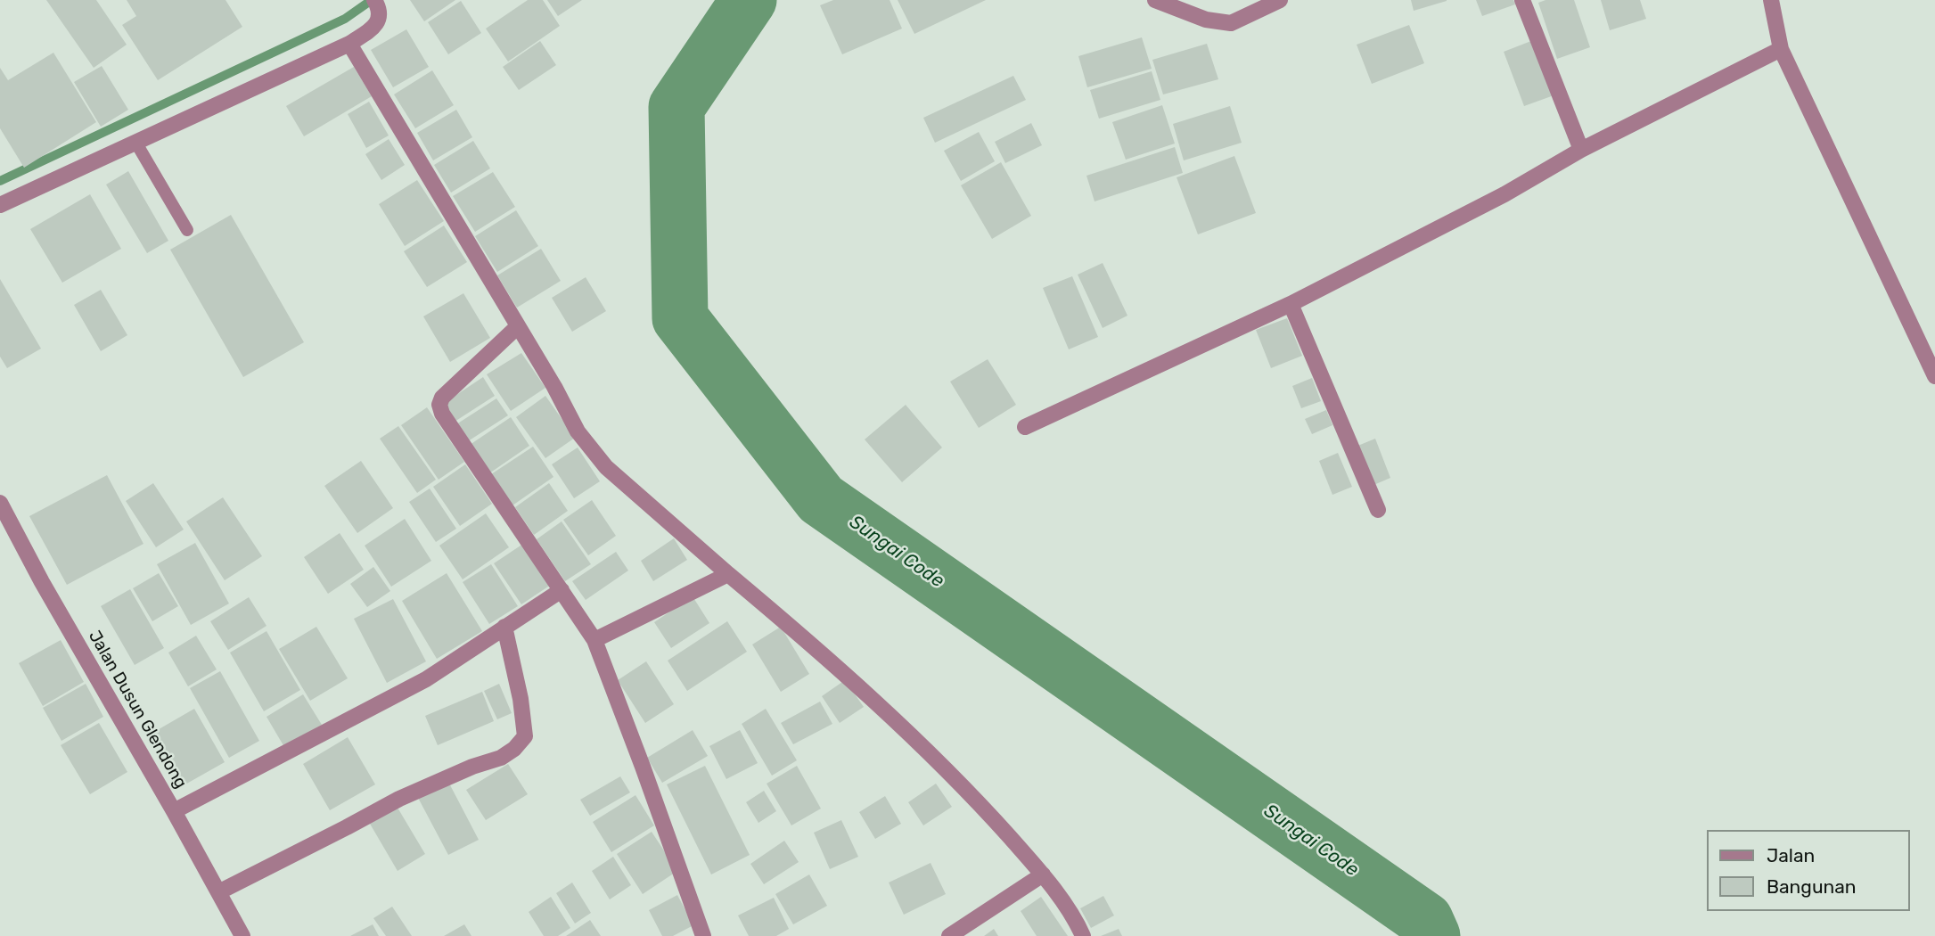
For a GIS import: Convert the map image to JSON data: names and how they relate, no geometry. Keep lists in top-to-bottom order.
{
  "streets": {
    "street": ["Jalan Dusun Glendong"]
  },
  "water": ["Sungai Code"],
  "legend": ["Jalan", "Bangunan"]
}
